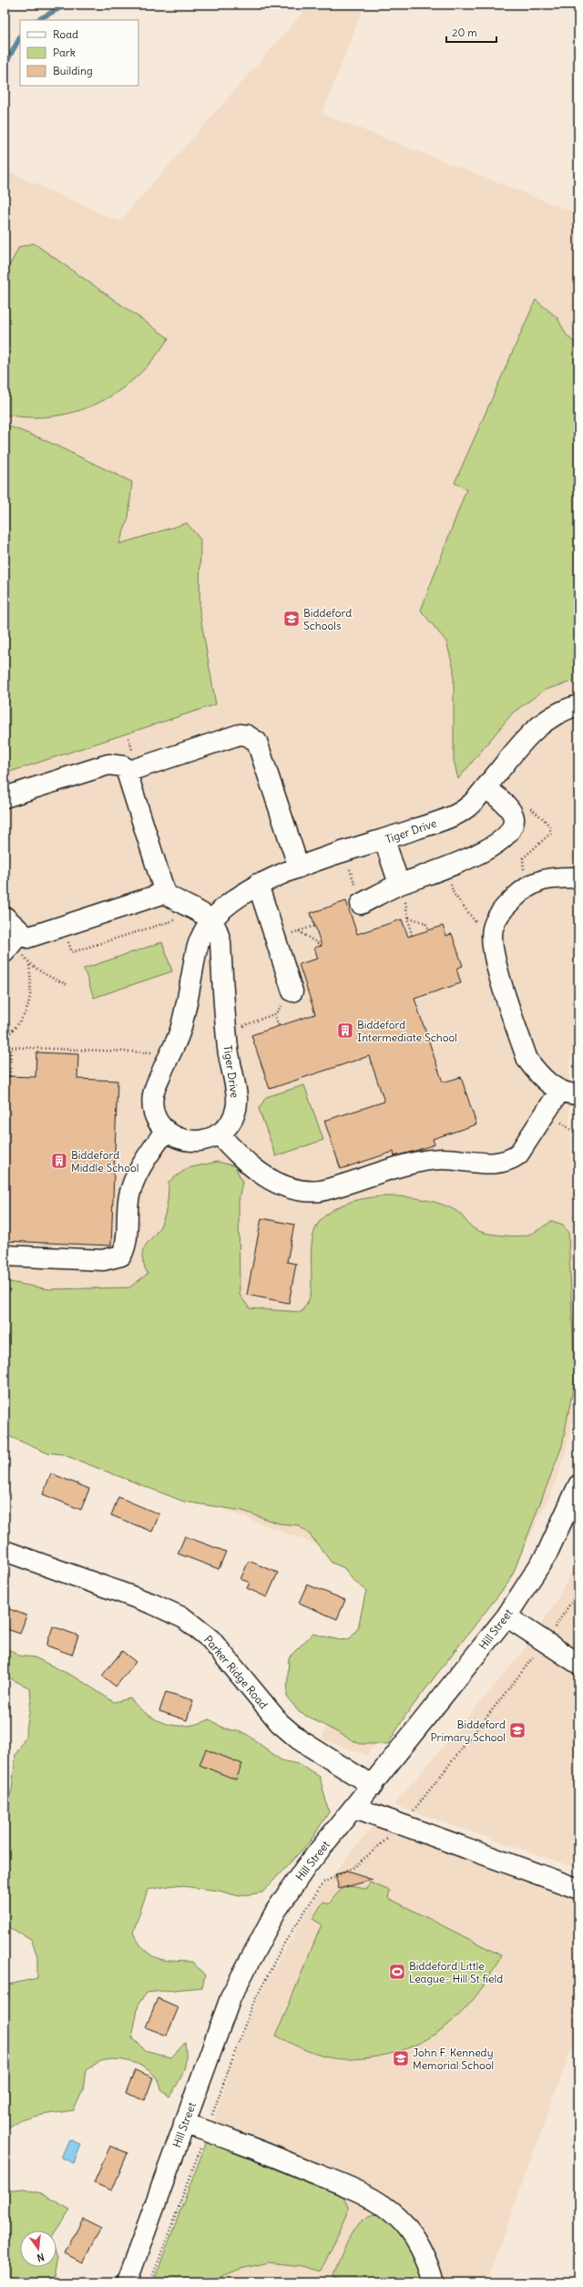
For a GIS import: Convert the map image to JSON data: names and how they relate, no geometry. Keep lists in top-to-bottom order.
{
  "streets": {
    "street": ["Tiger Drive", "Hill Street", "Parker Ridge Road"]
  },
  "crossings": [
    ["Hill Street", "Parker Ridge Road"]
  ],
  "places": {
    "school or university": ["Biddeford Schools", "Biddeford Primary School", "John F. Kennedy Memorial School"],
    "building": ["Biddeford Intermediate School", "Biddeford Middle School"],
    "sports": ["Biddeford Little League- Hill St field"]
  },
  "legend": ["Road", "Park", "Building"],
  "scale_bar": "20 m",
  "north": "bottom"
}
